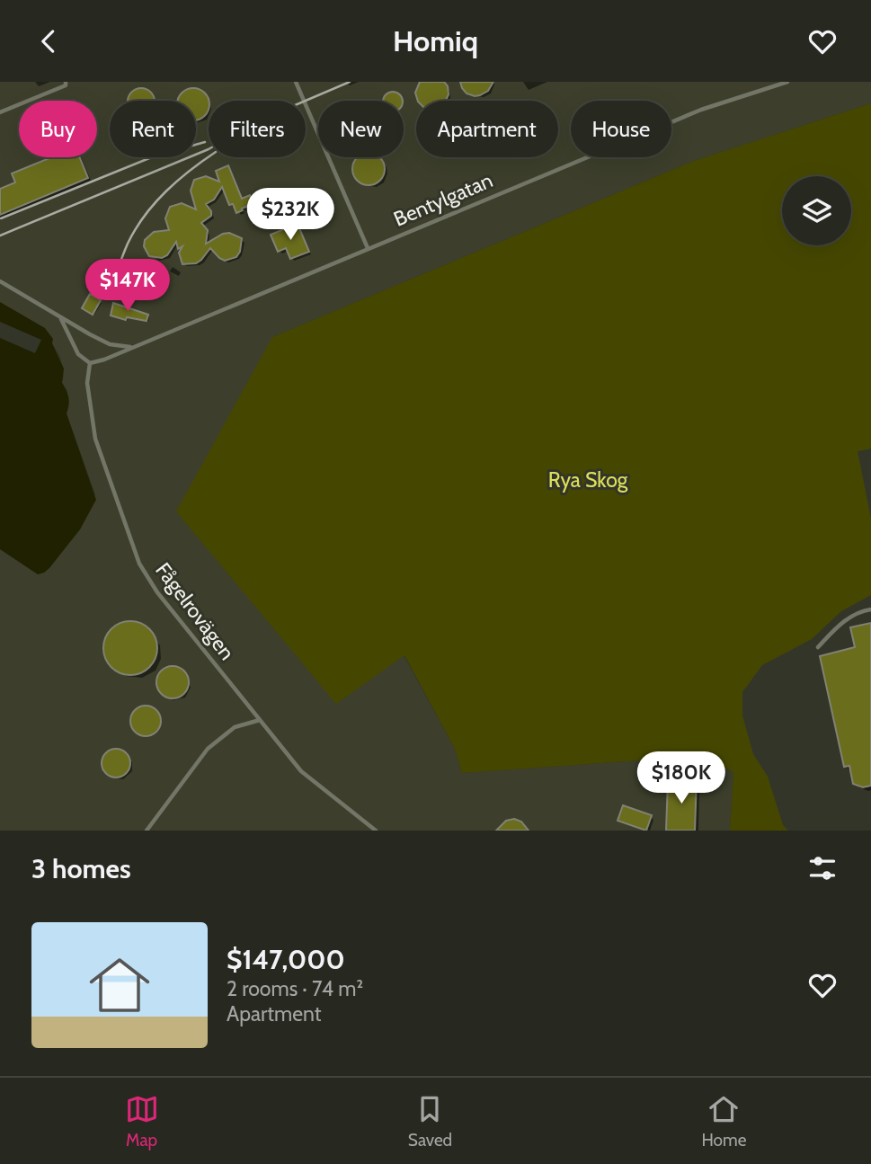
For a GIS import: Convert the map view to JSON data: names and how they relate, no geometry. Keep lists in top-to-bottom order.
{
  "streets": {
    "lane": ["Bentylgatan", "Fågelrovägen"]
  },
  "parks": ["Rya Skog"],
  "page": {
    "header": "Homiq",
    "chip": [
      "Buy",
      "Rent",
      "Filters",
      "New",
      "Apartment",
      "House"
    ],
    "price": ["$232K", "$147K", "$180K"],
    "heading": "3 homes",
    "list": [
      {
        "name": "$147,000",
        "note": "2 rooms · 74 m² · Apartment"
      }
    ],
    "tabs": ["Map", "Saved", "Home"]
  }
}
